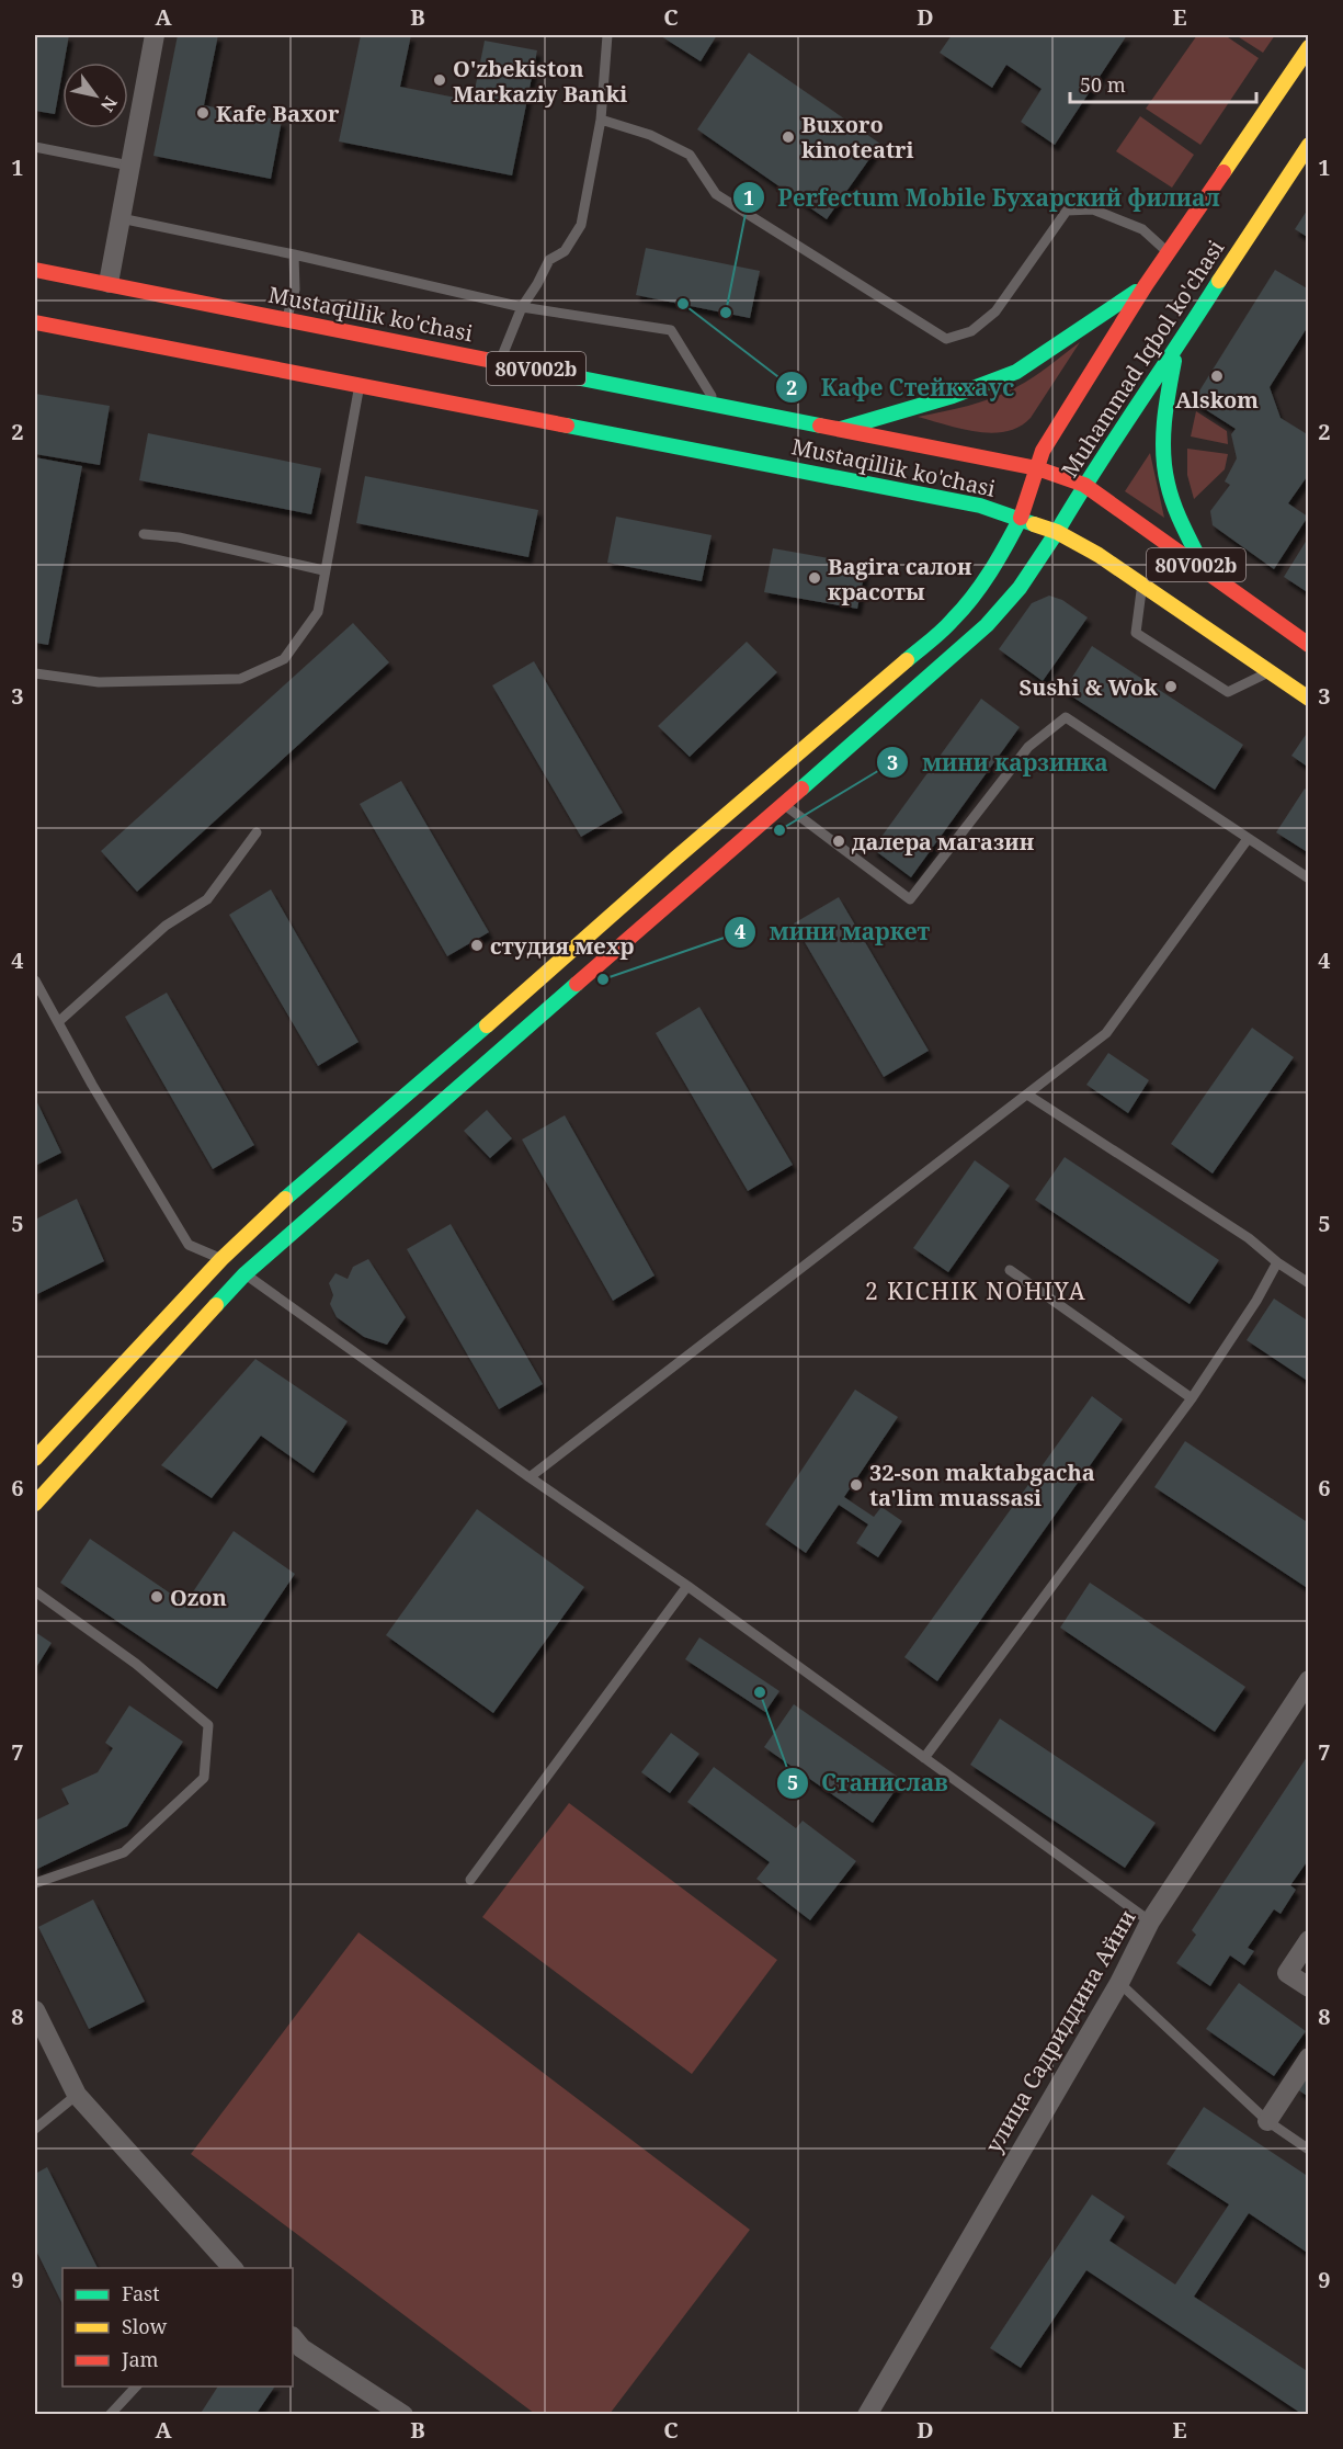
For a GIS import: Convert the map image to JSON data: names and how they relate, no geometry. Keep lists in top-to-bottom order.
{
  "streets": {
    "main road": ["Mustaqillik ko'chasi", "Muhammad Iqbol ko'chasi", "80V002b"],
    "street": ["улица Садриддина Айни"]
  },
  "crossings": [
    ["Mustaqillik ko'chasi", "Muhammad Iqbol ko'chasi"]
  ],
  "districts": ["2 KICHIK NOHIYA"],
  "places": [
    "O'zbekiston Markaziy Banki",
    "Kafe Baxor",
    "Buxoro kinoteatri",
    "Кафе Стейкхаус",
    "Perfectum Mobile Бухарский филиал",
    "Alskom",
    "Bagira салон красоты",
    "Sushi & Wok",
    "мини карзинка",
    "далера магазин",
    "студия мехр",
    "мини маркет",
    "32-son maktabgacha ta'lim muassasi",
    "Ozon",
    "Станислав"
  ],
  "legend": ["Fast", "Slow", "Jam"],
  "scale_bar": "50 m",
  "north": "bottom right",
  "grid": {
    "columns": [
      "A",
      "B",
      "C",
      "D",
      "E"
    ],
    "rows": [
      "1",
      "2",
      "3",
      "4",
      "5",
      "6",
      "7",
      "8",
      "9"
    ]
  }
}
